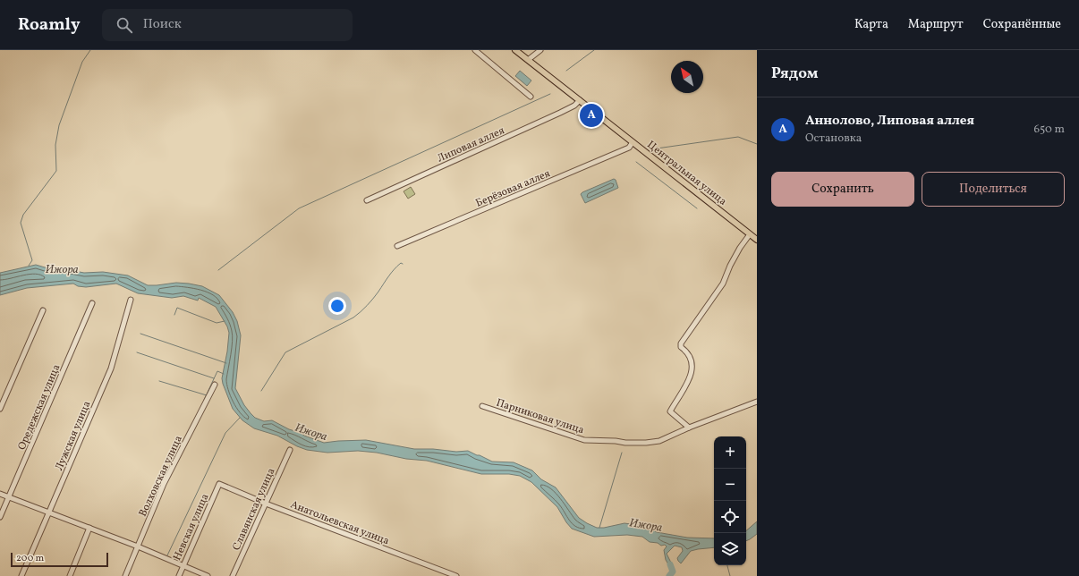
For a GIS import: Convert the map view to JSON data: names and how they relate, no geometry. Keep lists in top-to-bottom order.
{
  "streets": {
    "main road": ["Центральная улица"],
    "street": [
      "Липовая аллея",
      "Берёзовая аллея",
      "Оредежская улица",
      "Парниковая улица",
      "Лужская улица",
      "Волховская улица",
      "Славянская улица",
      "Анатольевская улица",
      "Невская улица"
    ]
  },
  "crossings": [
    ["Липовая аллея", "Центральная улица"],
    ["Центральная улица", "Берёзовая аллея"],
    ["Славянская улица", "Анатольевская улица"],
    ["Анатольевская улица", "Невская улица"]
  ],
  "water": ["Ижора"],
  "scale_bar": "200 m",
  "north": "top left",
  "page": {
    "header": "Roamly",
    "search": "Поиск",
    "nav": ["Карта", "Маршрут", "Сохранённые"],
    "heading": "Рядом",
    "list": [
      {
        "mark": "A",
        "name": "Аннолово, Липовая аллея",
        "note": "Остановка",
        "value": "650 m"
      }
    ],
    "pins": "A",
    "buttons": ["Сохранить", "Поделиться"],
    "map_buttons": ["+", "−"],
    "scale": "200 m"
  }
}
